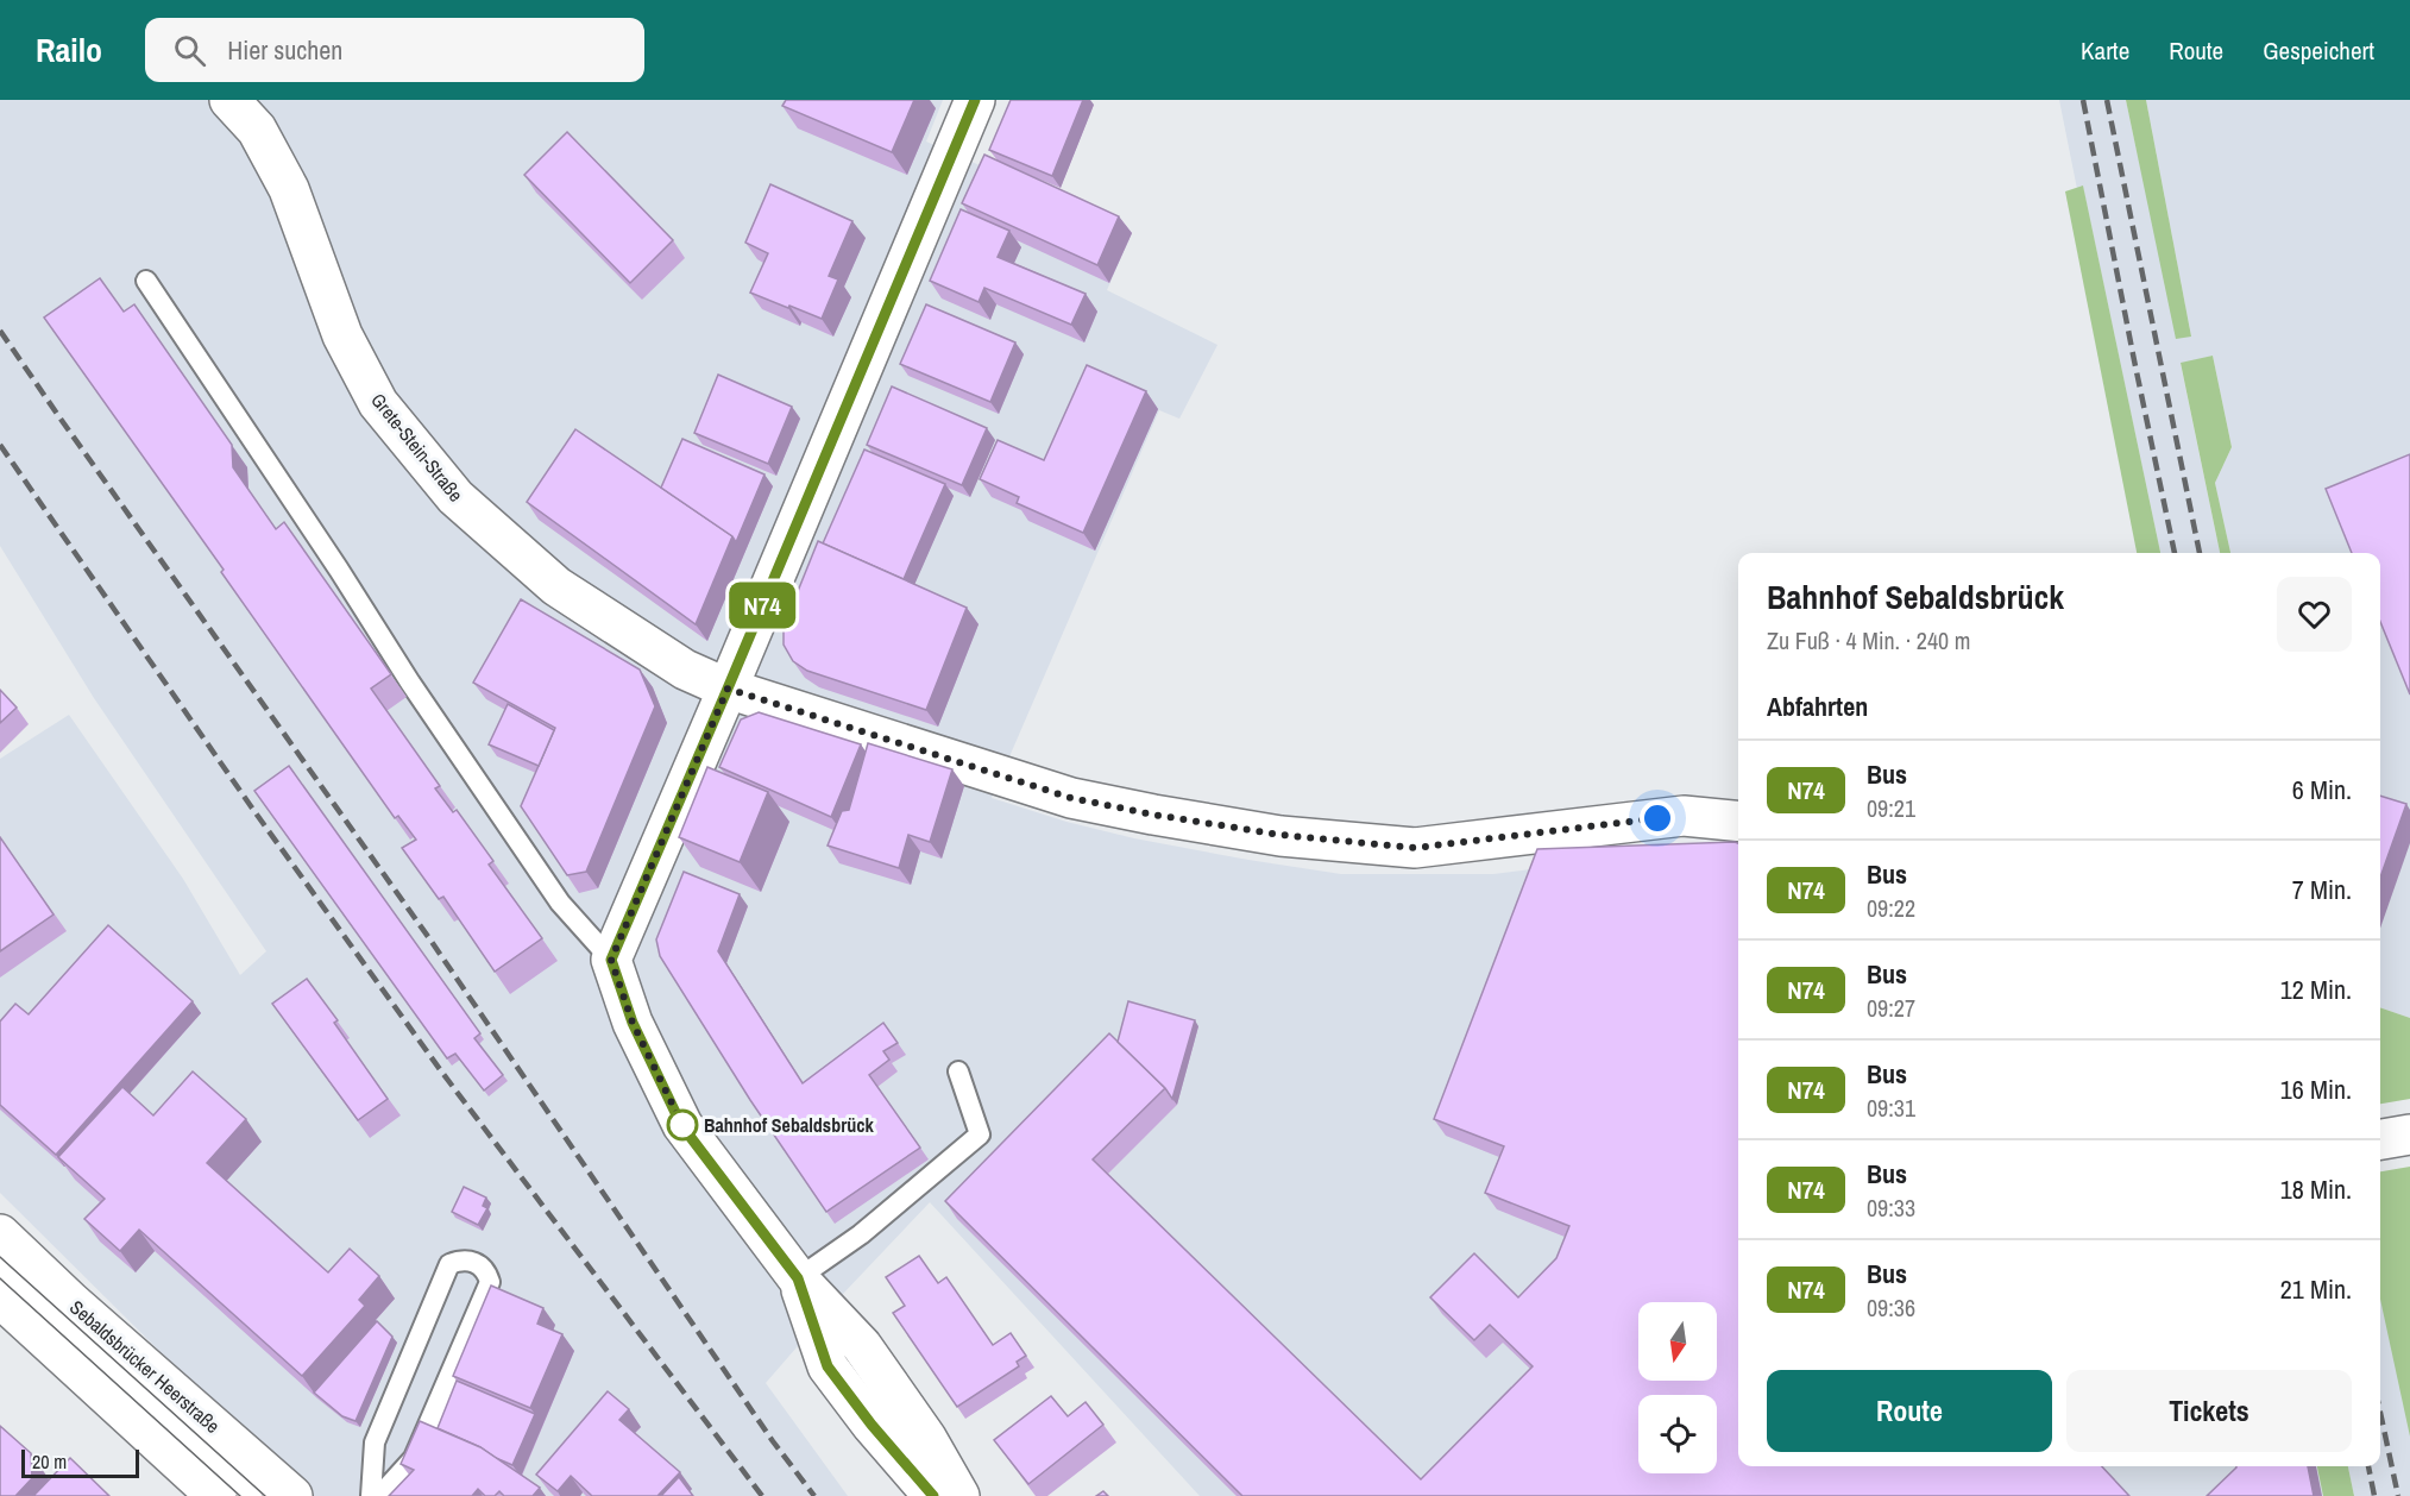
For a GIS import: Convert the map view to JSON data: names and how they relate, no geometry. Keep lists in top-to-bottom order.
{
  "streets": {
    "street": ["Grete-Stein-Straße", "Sebaldsbrücker Heerstraße"]
  },
  "places": ["Bahnhof Sebaldsbrück"],
  "lines": ["bus line N74"],
  "scale_bar": "20 m",
  "north": "bottom",
  "page": {
    "header": "Railo",
    "search": "Hier suchen",
    "nav": ["Karte", "Route", "Gespeichert"],
    "on_map": "N74",
    "heading": [
      ["Bahnhof Sebaldsbrück", "Zu Fuß · 4 Min. · 240 m"],
      "Abfahrten"
    ],
    "list": [
      {
        "mark": "N74",
        "name": "Bus",
        "note": "09:21",
        "value": "6 Min."
      },
      {
        "mark": "N74",
        "name": "Bus",
        "note": "09:22",
        "value": "7 Min."
      },
      {
        "mark": "N74",
        "name": "Bus",
        "note": "09:27",
        "value": "12 Min."
      },
      {
        "mark": "N74",
        "name": "Bus",
        "note": "09:31",
        "value": "16 Min."
      },
      {
        "mark": "N74",
        "name": "Bus",
        "note": "09:33",
        "value": "18 Min."
      },
      {
        "mark": "N74",
        "name": "Bus",
        "note": "09:36",
        "value": "21 Min."
      }
    ],
    "buttons": ["Route", "Tickets"],
    "scale": "20 m"
  }
}
